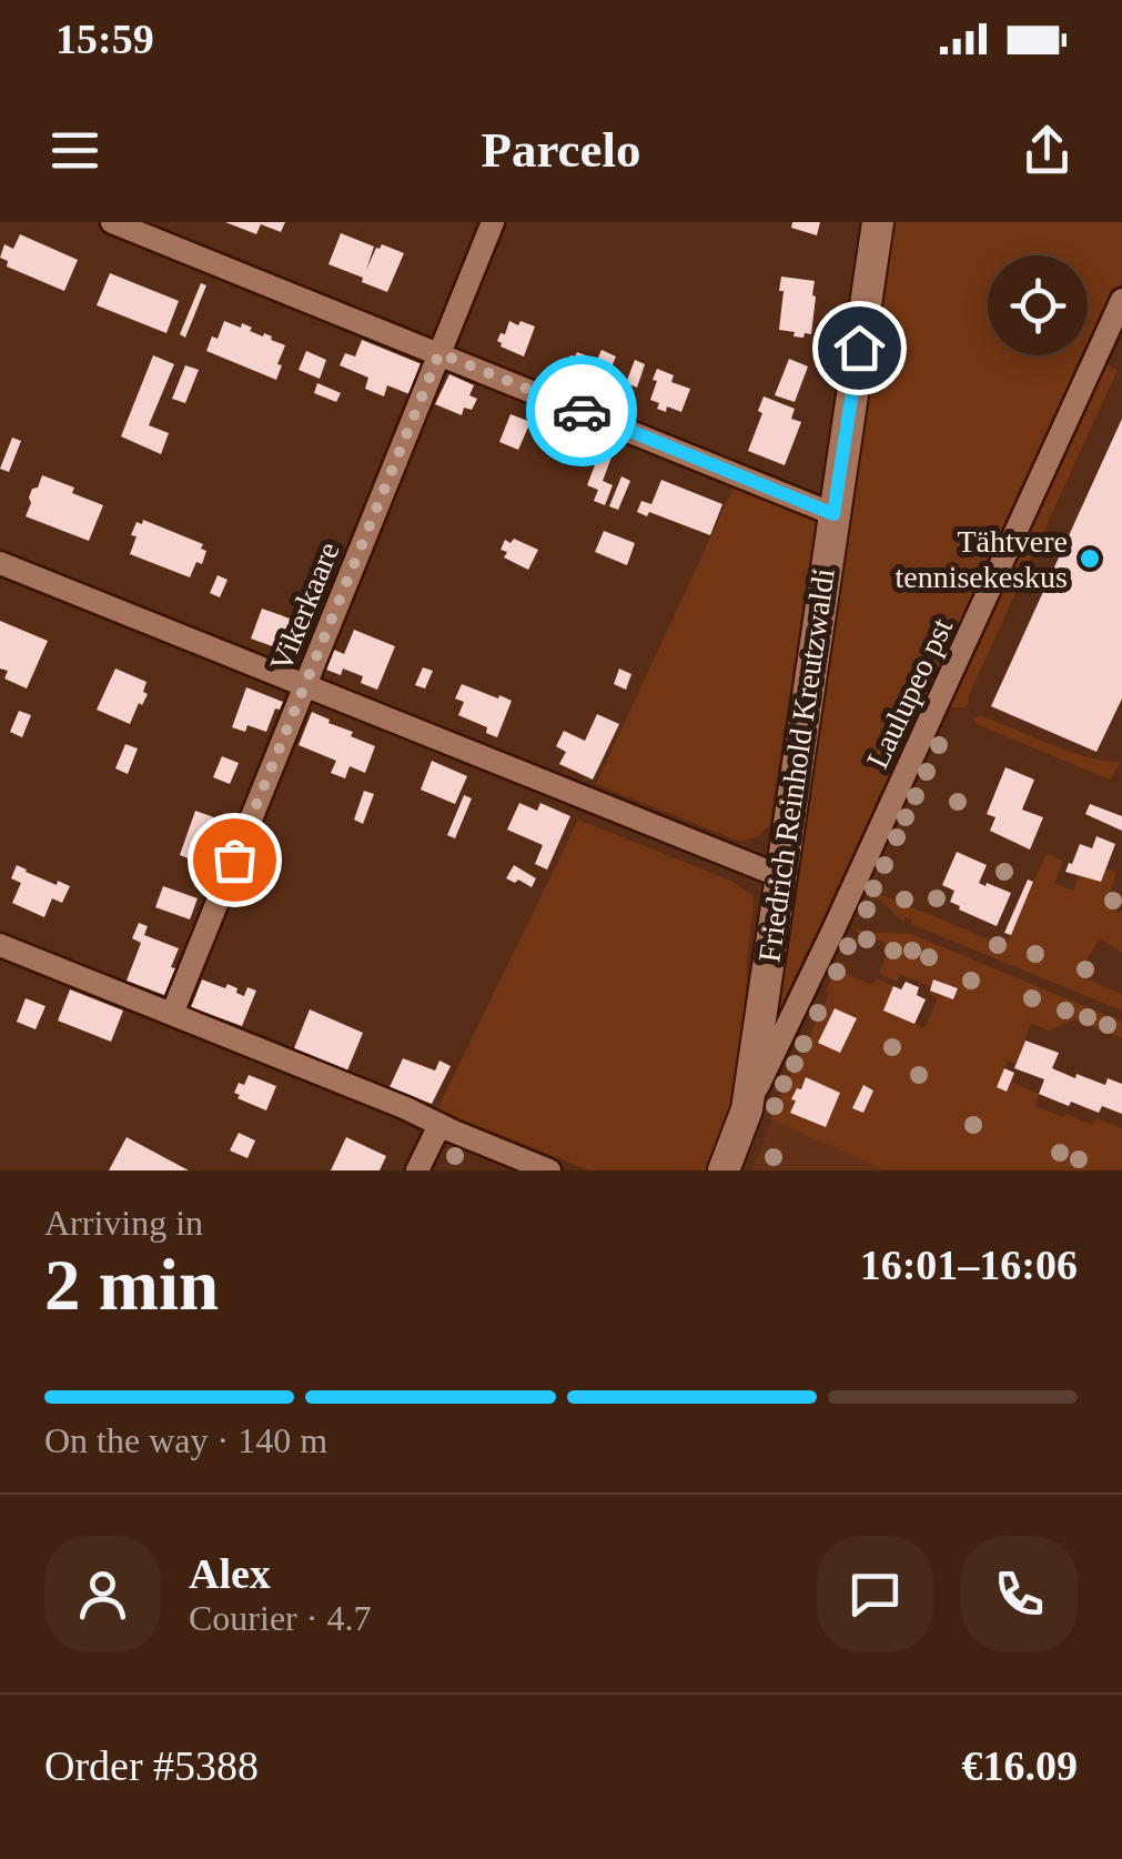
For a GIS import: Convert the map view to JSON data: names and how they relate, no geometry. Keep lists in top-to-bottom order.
{
  "streets": {
    "main road": ["Friedrich Reinhold Kreutzwaldi"],
    "street": ["Vikerkaare", "Laulupeo pst"]
  },
  "crossings": [
    ["Laulupeo pst", "Friedrich Reinhold Kreutzwaldi"]
  ],
  "places": ["Tähtvere tennisekeskus"],
  "page": {
    "status": "15:59",
    "header": "Parcelo",
    "heading": ["2 min", "Arriving in", "16:01–16:06"],
    "panel": [
      "Alex",
      "Courier · 4.7",
      "Order #5388",
      "€16.09"
    ],
    "bar": "On the way · 140 m"
  }
}
